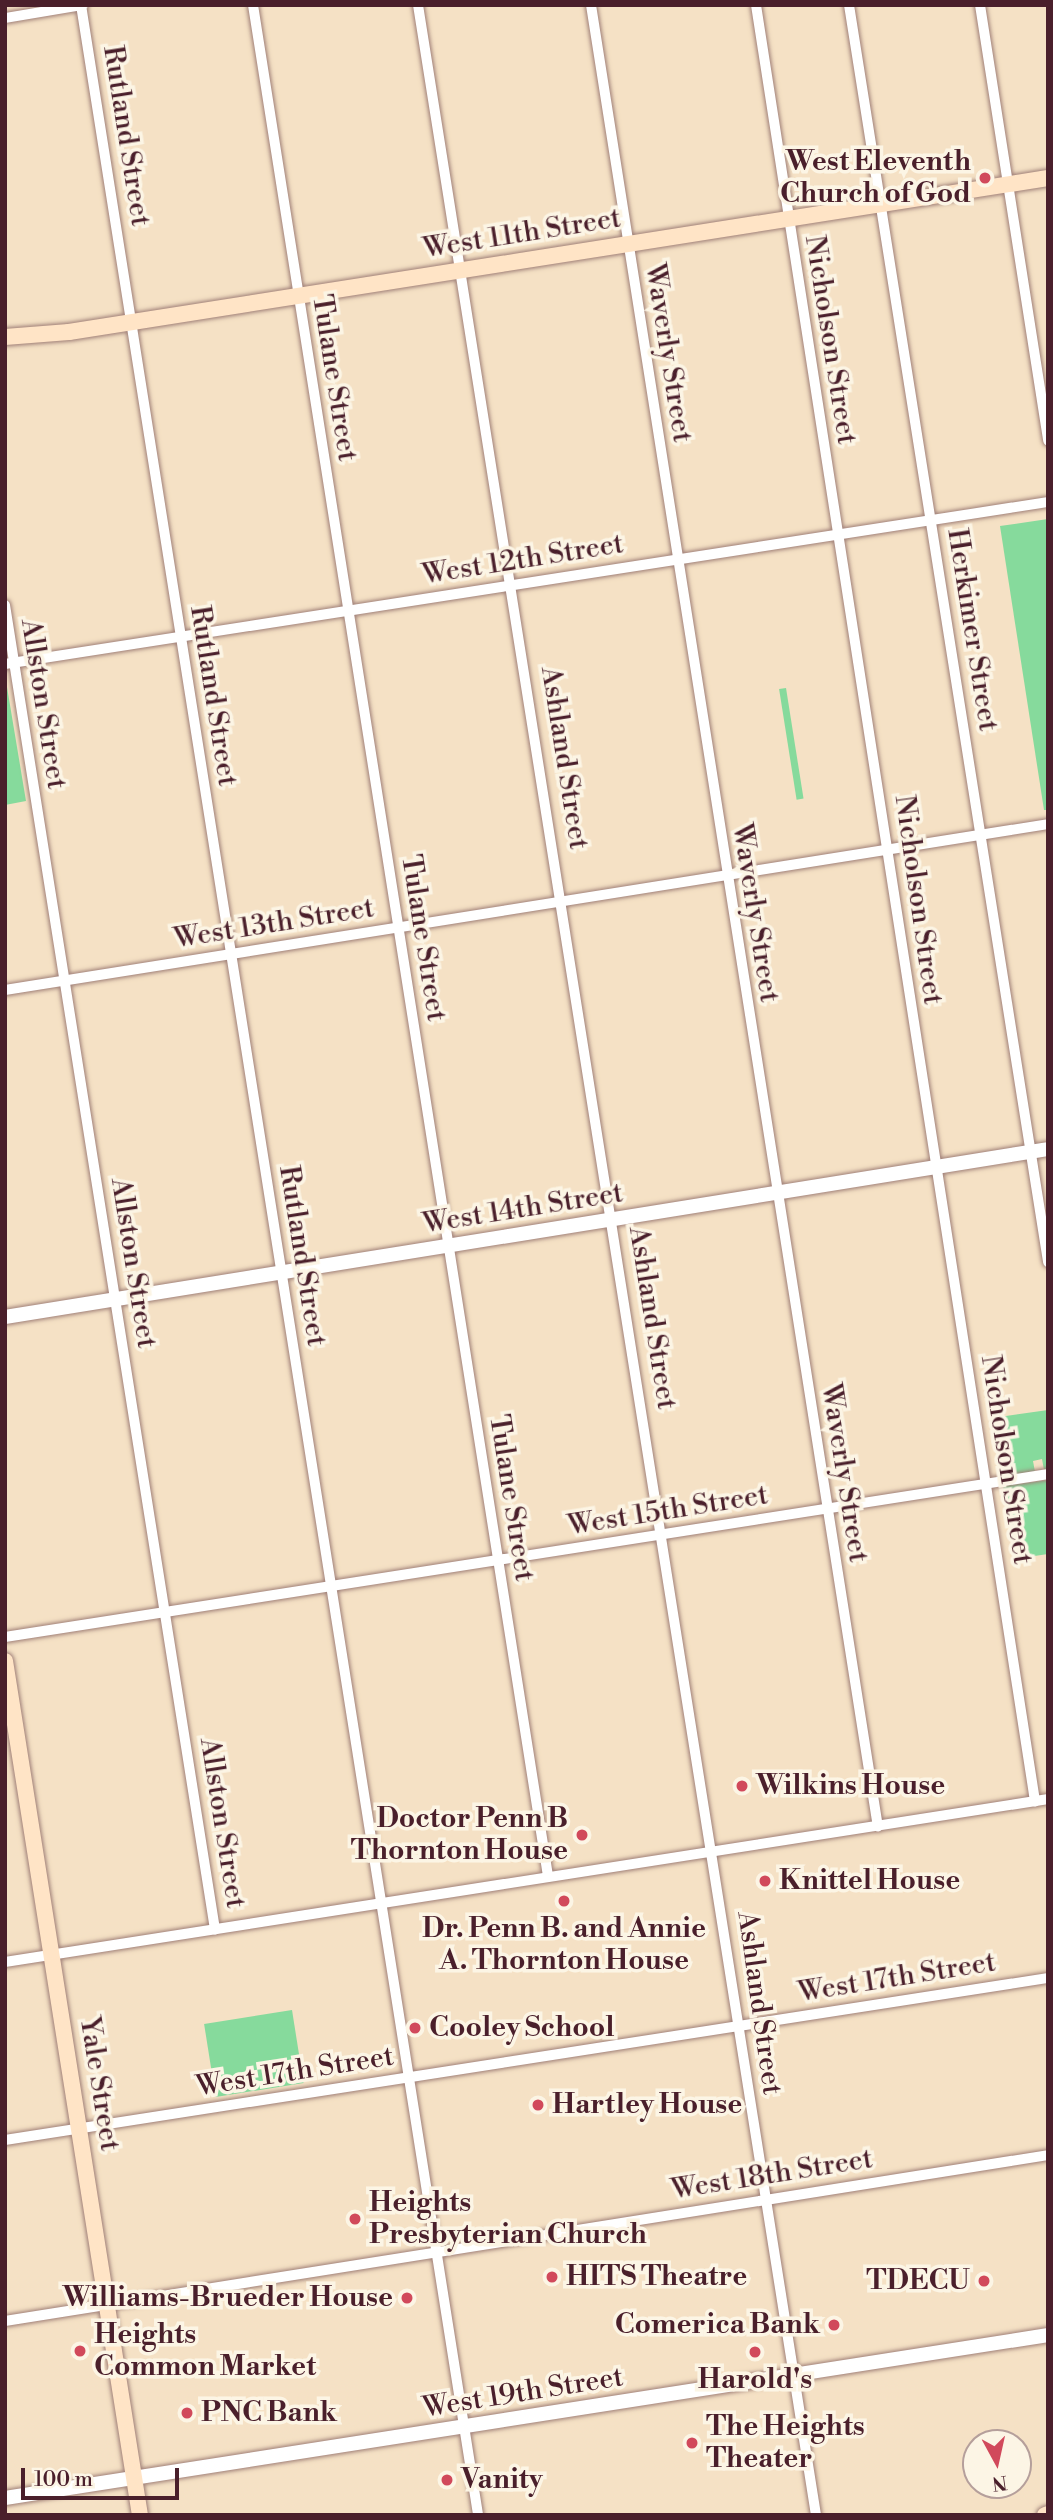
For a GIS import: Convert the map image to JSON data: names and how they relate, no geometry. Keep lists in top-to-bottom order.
{
  "streets": {
    "main road": ["West 11th Street", "Yale Street"],
    "street": [
      "Rutland Street",
      "Nicholson Street",
      "Waverly Street",
      "Tulane Street",
      "West 12th Street",
      "Herkimer Street",
      "Allston Street",
      "Ashland Street",
      "West 13th Street",
      "West 14th Street",
      "West 15th Street",
      "West 17th Street",
      "West 18th Street",
      "West 19th Street"
    ]
  },
  "crossings": [
    ["Rutland Street", "West 11th Street"],
    ["Rutland Street", "West 12th Street"],
    ["Rutland Street", "West 13th Street"],
    ["Rutland Street", "West 14th Street"],
    ["Rutland Street", "West 15th Street"],
    ["Rutland Street", "West 17th Street"],
    ["Rutland Street", "West 18th Street"],
    ["Rutland Street", "West 19th Street"],
    ["West 11th Street", "Nicholson Street"],
    ["West 11th Street", "Waverly Street"],
    ["West 11th Street", "Tulane Street"],
    ["West 11th Street", "Herkimer Street"],
    ["West 11th Street", "Ashland Street"],
    ["Nicholson Street", "West 12th Street"],
    ["Nicholson Street", "West 13th Street"],
    ["Nicholson Street", "West 14th Street"],
    ["Nicholson Street", "West 15th Street"],
    ["Waverly Street", "West 12th Street"],
    ["Waverly Street", "West 13th Street"],
    ["Waverly Street", "West 14th Street"],
    ["Waverly Street", "West 15th Street"],
    ["Tulane Street", "West 12th Street"],
    ["Tulane Street", "West 13th Street"],
    ["Tulane Street", "West 14th Street"],
    ["Tulane Street", "West 15th Street"],
    ["West 12th Street", "Herkimer Street"],
    ["West 12th Street", "Allston Street"],
    ["West 12th Street", "Ashland Street"],
    ["Herkimer Street", "West 13th Street"],
    ["Herkimer Street", "West 14th Street"],
    ["Allston Street", "West 13th Street"],
    ["Allston Street", "West 14th Street"],
    ["Allston Street", "West 15th Street"],
    ["Ashland Street", "West 13th Street"],
    ["Ashland Street", "West 14th Street"],
    ["Ashland Street", "West 15th Street"],
    ["Ashland Street", "West 17th Street"],
    ["Ashland Street", "West 18th Street"],
    ["Ashland Street", "West 19th Street"],
    ["West 17th Street", "Yale Street"],
    ["Yale Street", "West 18th Street"],
    ["Yale Street", "West 19th Street"]
  ],
  "places": [
    "West Eleventh Church of God",
    "Wilkins House",
    "Doctor Penn B Thornton House",
    "Knittel House",
    "Dr. Penn B. and Annie A. Thornton House",
    "Cooley School",
    "Hartley House",
    "Heights Presbyterian Church",
    "HITS Theatre",
    "TDECU",
    "Williams-Brueder House",
    "Comerica Bank",
    "Heights Common Market",
    "Harold's",
    "PNC Bank",
    "The Heights Theater",
    "Vanity"
  ],
  "scale_bar": "100 m",
  "north": "bottom"
}
